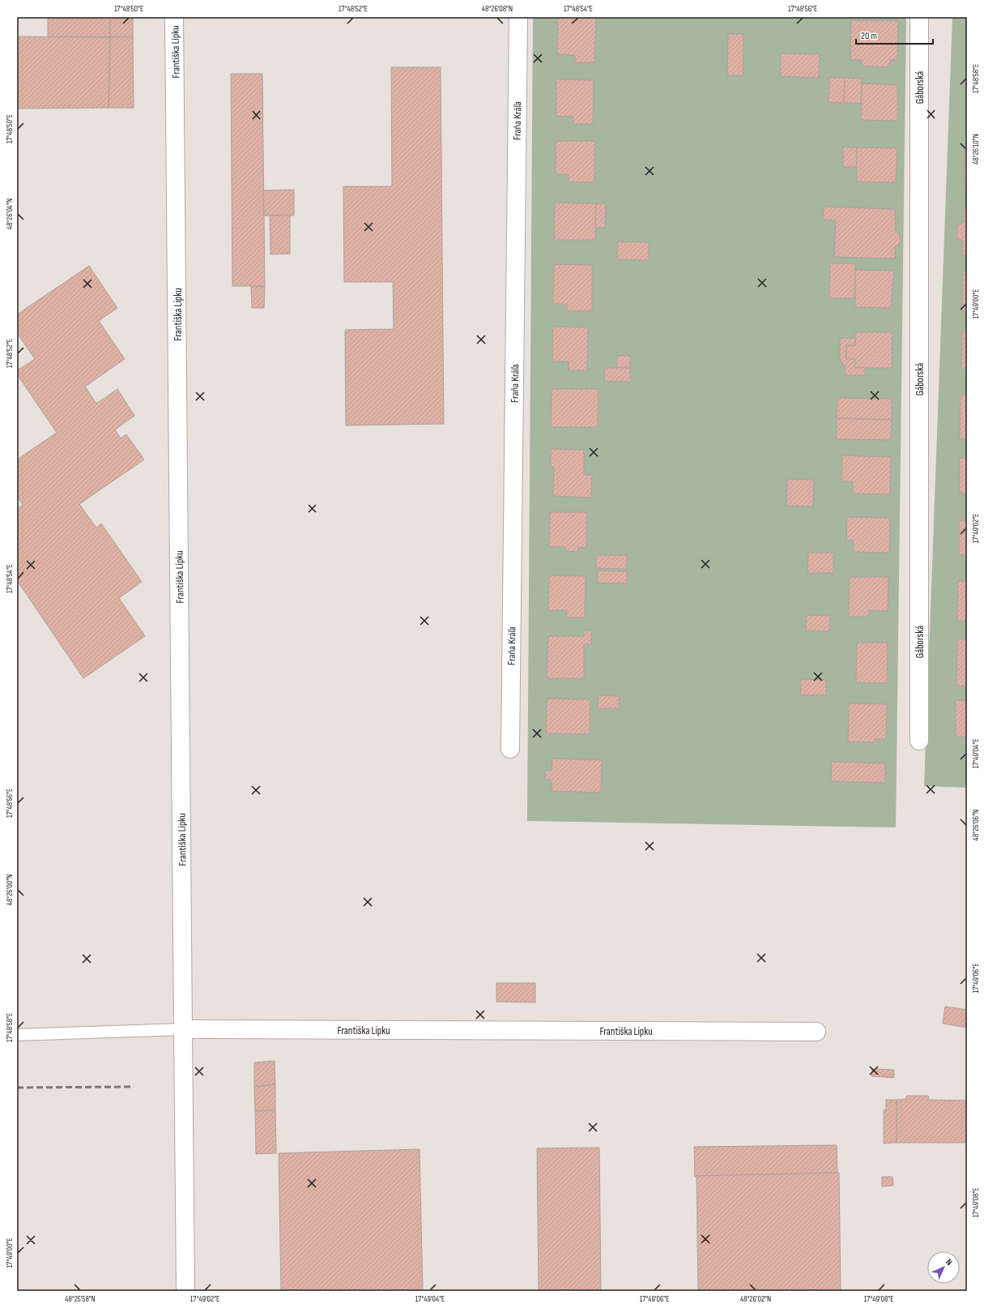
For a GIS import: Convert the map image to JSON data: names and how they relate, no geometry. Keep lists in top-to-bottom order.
{
  "streets": {
    "street": ["Františka Lipku", "Gáborská", "Fraňa Kráľa"]
  },
  "scale_bar": "20 m",
  "north": "top right",
  "coordinates": [
    "17°48'50\"E",
    "17°48'52\"E",
    "48°26'08\"N",
    "17°48'54\"E",
    "17°48'56\"E",
    "17°48'58\"E",
    "48°26'10\"N",
    "48°26'04\"N",
    "17°49'00\"E",
    "17°49'02\"E",
    "17°49'04\"E",
    "48°26'06\"N",
    "48°26'00\"N",
    "17°49'06\"E",
    "17°49'08\"E",
    "48°25'58\"N",
    "48°26'02\"N"
  ]
}
